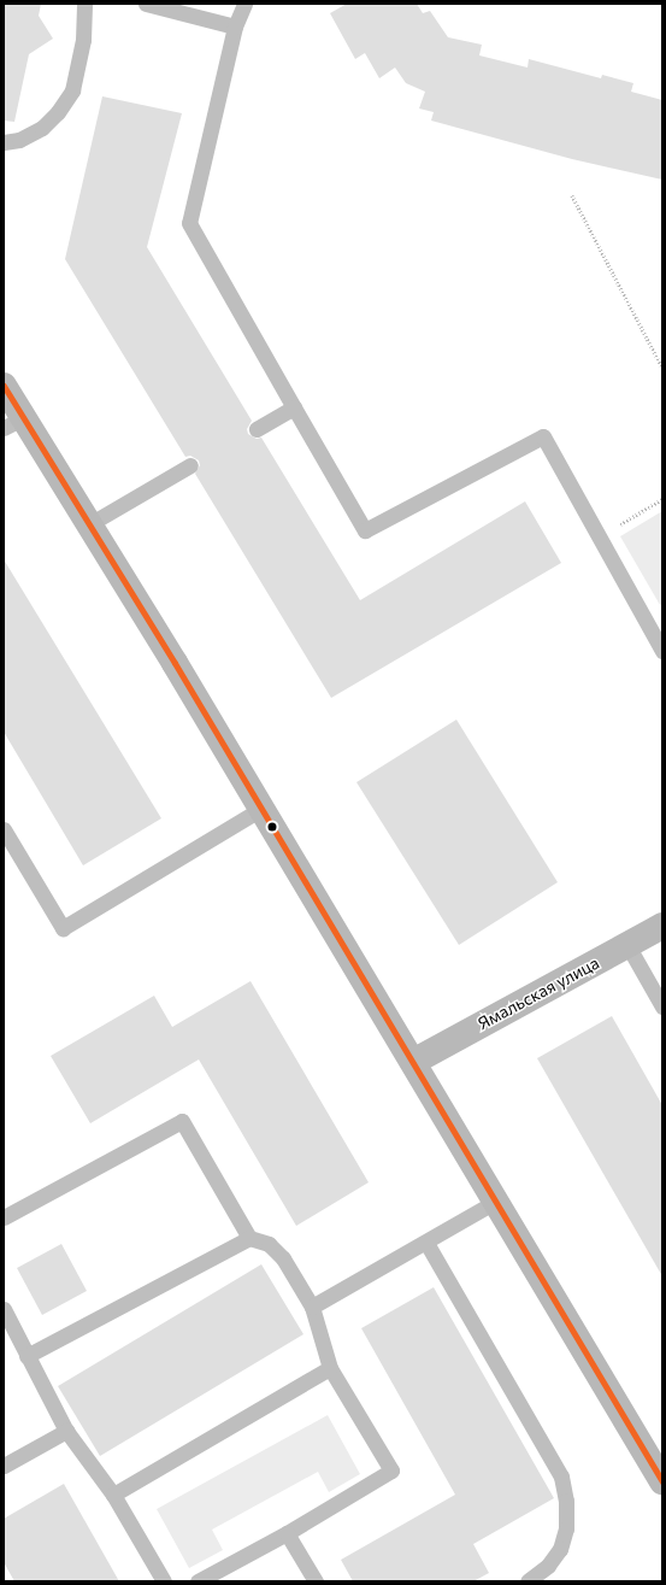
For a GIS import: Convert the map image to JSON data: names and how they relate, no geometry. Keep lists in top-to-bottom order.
{
  "streets": {
    "main road": ["Ямальская улица"]
  }
}
